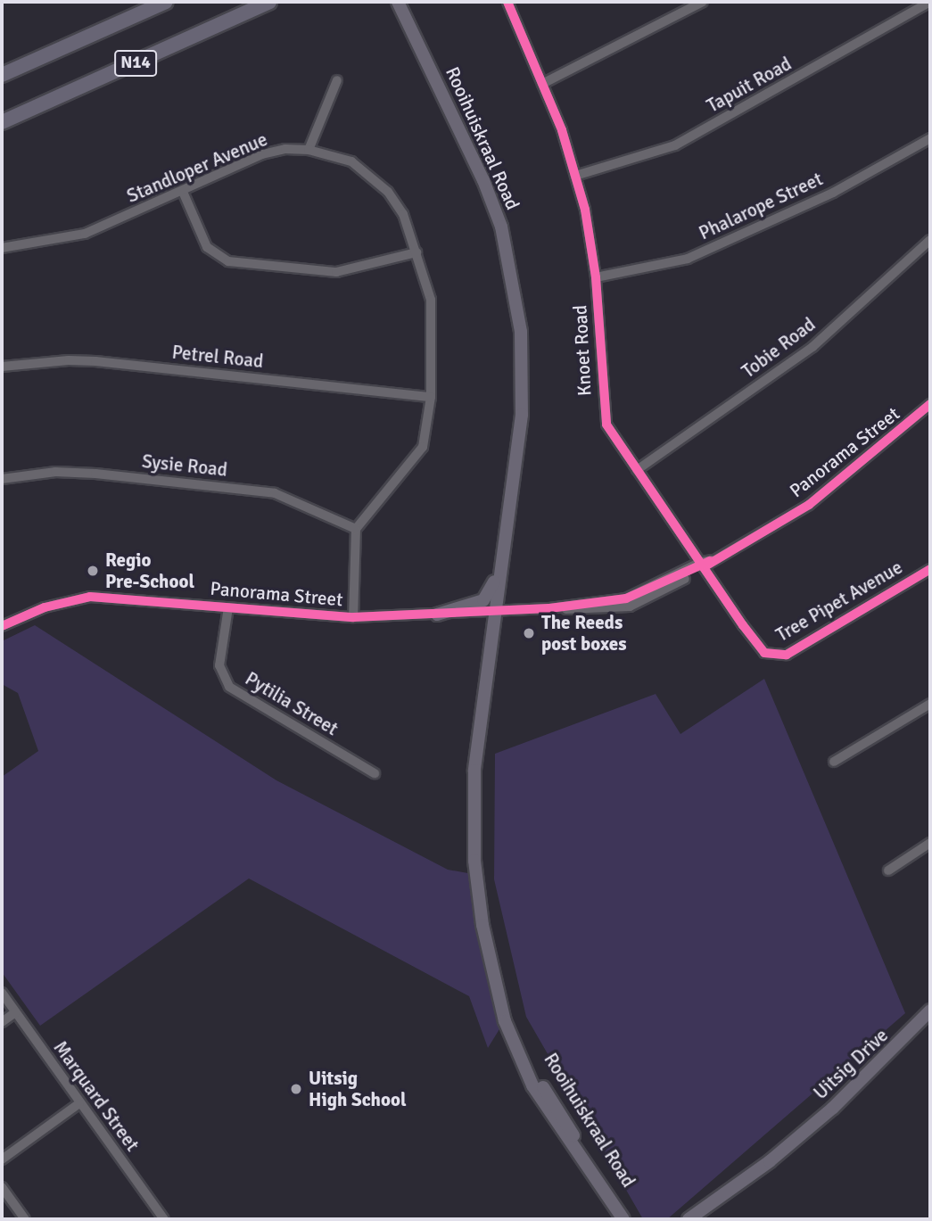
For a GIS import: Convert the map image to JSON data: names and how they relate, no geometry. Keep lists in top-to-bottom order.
{
  "streets": {
    "highway": ["N14"],
    "main road": ["Rooihuiskraal Road", "Uitsig Drive"],
    "street": [
      "Tapuit Road",
      "Standloper Avenue",
      "Phalarope Street",
      "Tobie Road",
      "Knoet Road",
      "Petrel Road",
      "Panorama Street",
      "Sysie Road",
      "Tree Pipet Avenue",
      "Pytilia Street",
      "Marquard Street"
    ]
  },
  "crossings": [
    ["Tapuit Road", "Knoet Road"],
    ["Rooihuiskraal Road", "Panorama Street"],
    ["Standloper Avenue", "Petrel Road"],
    ["Standloper Avenue", "Sysie Road"],
    ["Phalarope Street", "Knoet Road"],
    ["Tobie Road", "Knoet Road"],
    ["Knoet Road", "Panorama Street"],
    ["Knoet Road", "Tree Pipet Avenue"],
    ["Panorama Street", "Pytilia Street"]
  ],
  "places": ["Regio Pre-School", "The Reeds post boxes", "Uitsig High School"]
}
